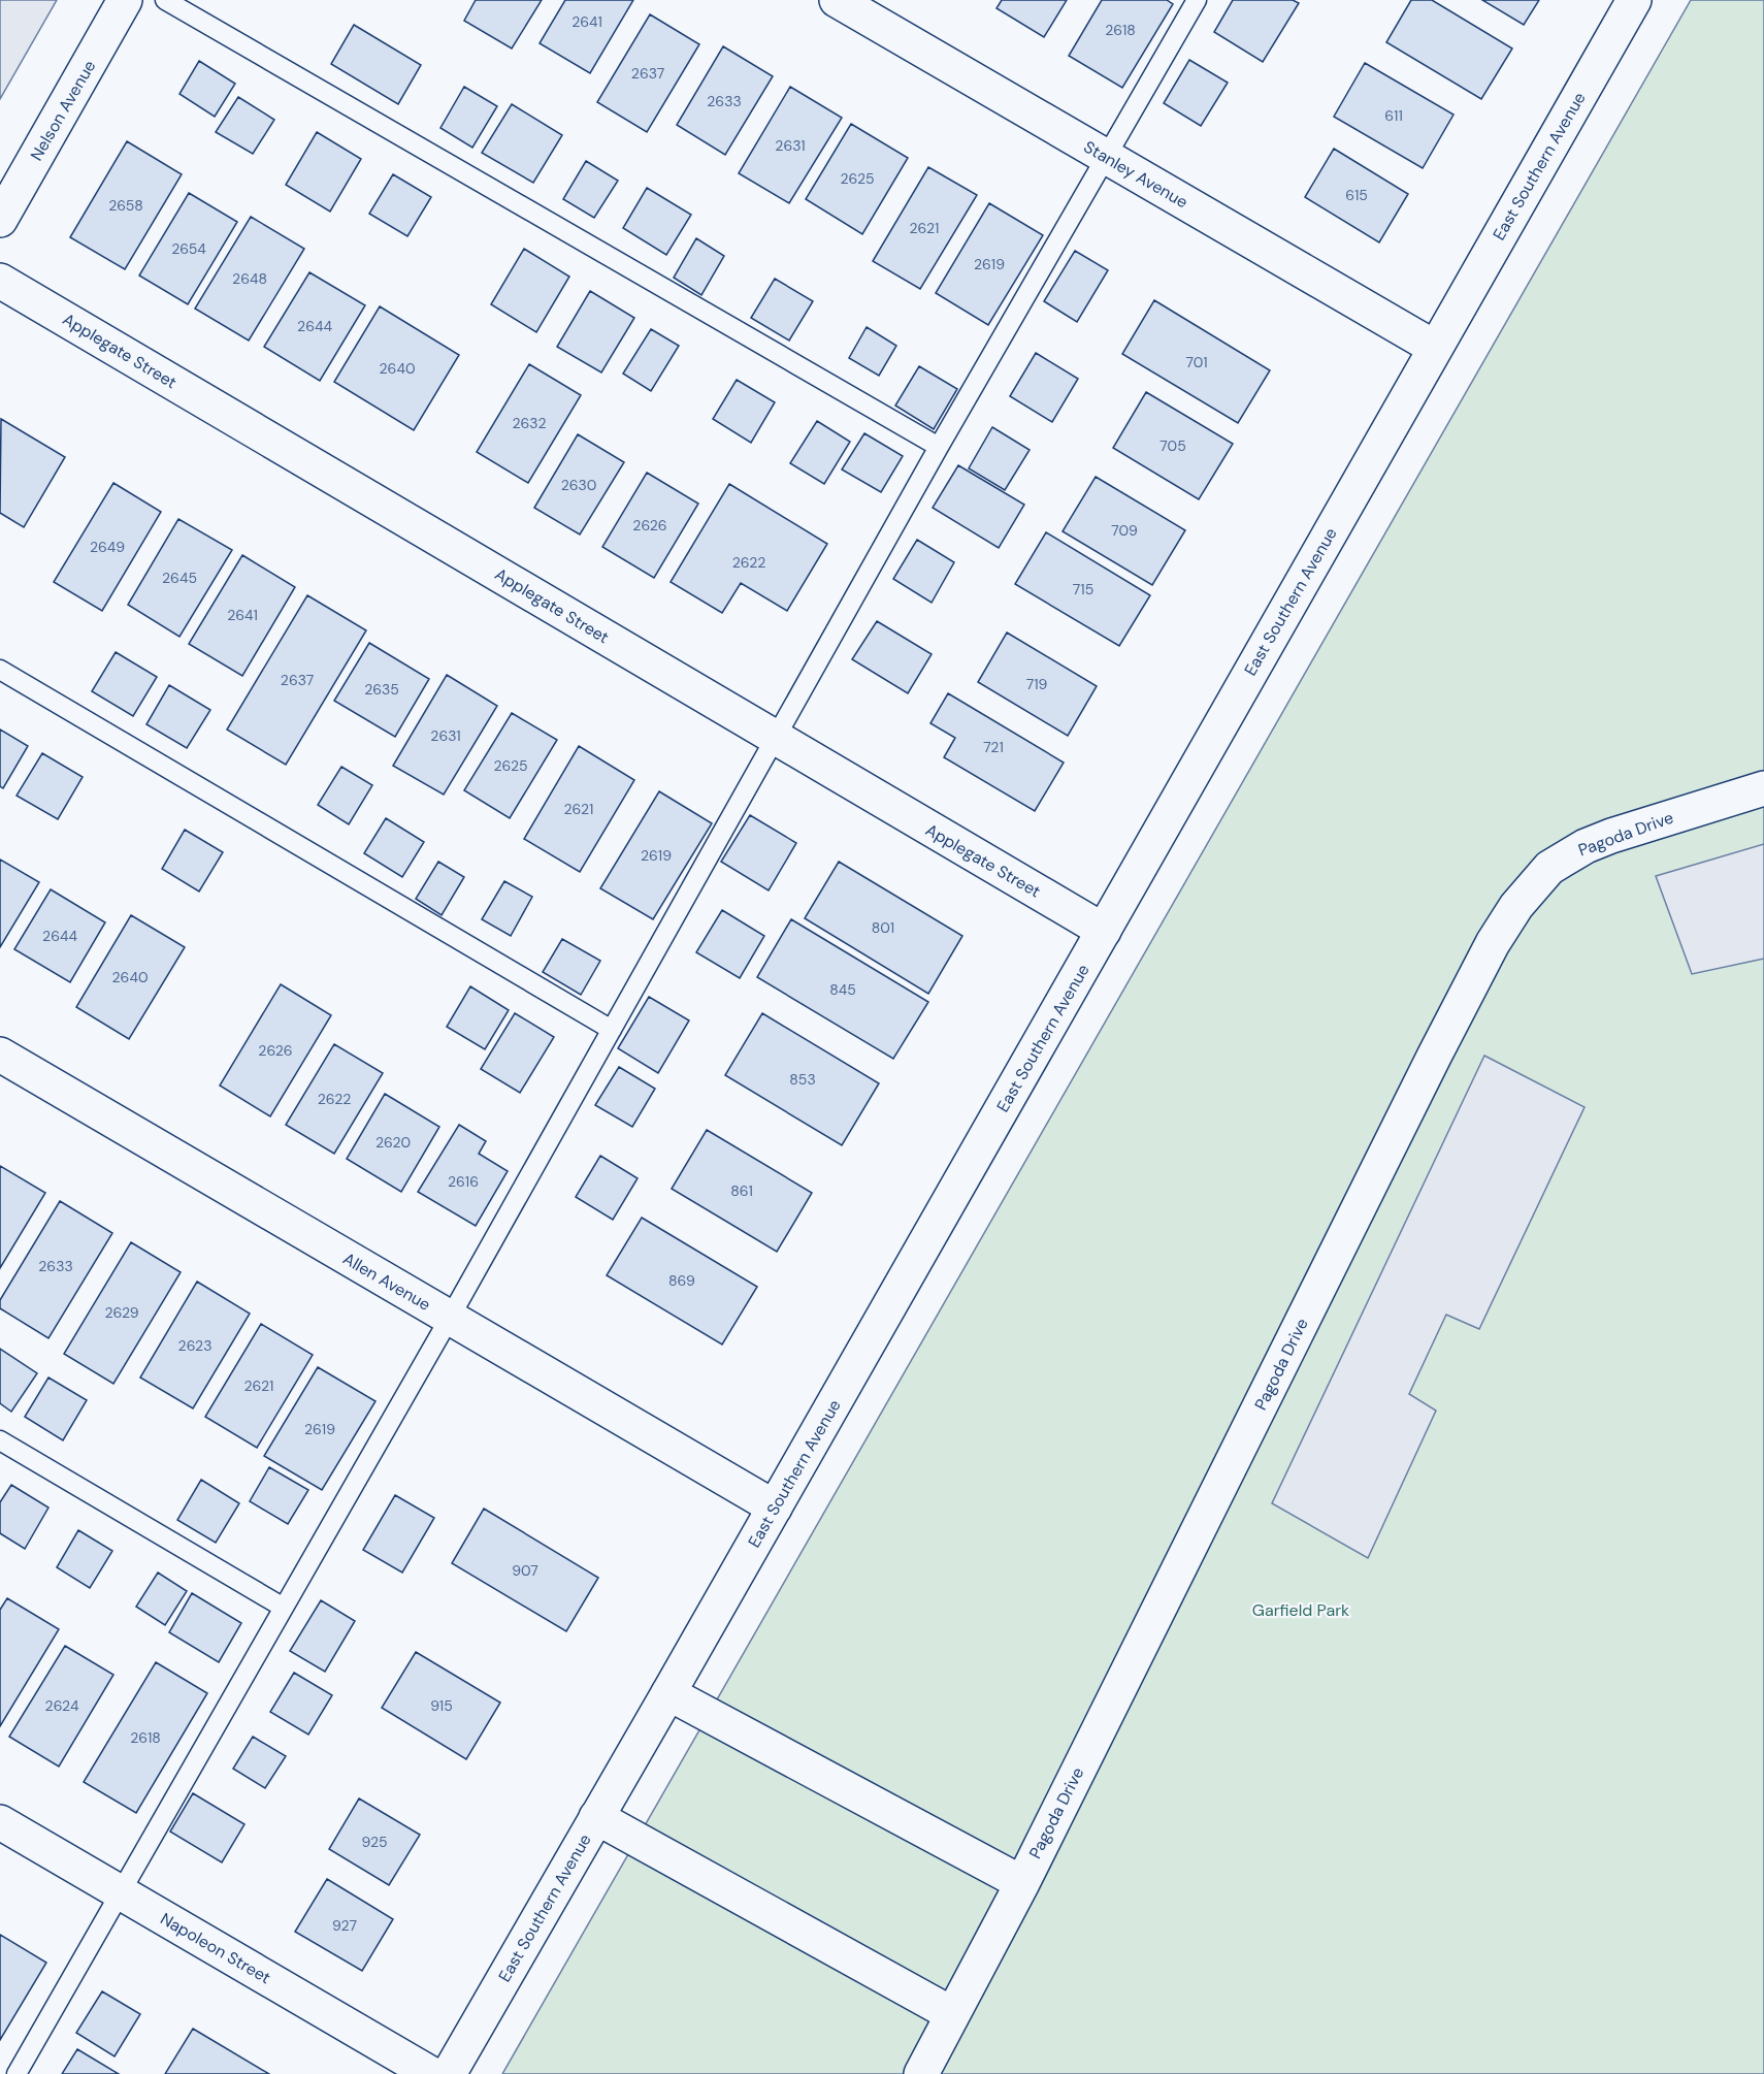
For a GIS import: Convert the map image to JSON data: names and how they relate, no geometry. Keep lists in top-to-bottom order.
{
  "streets": {
    "street": [
      "Nelson Avenue",
      "East Southern Avenue",
      "Stanley Avenue",
      "Applegate Street",
      "Pagoda Drive",
      "Allen Avenue",
      "Napoleon Street"
    ]
  },
  "crossings": [
    ["East Southern Avenue", "Stanley Avenue"],
    ["East Southern Avenue", "Applegate Street"],
    ["East Southern Avenue", "Allen Avenue"]
  ],
  "parks": ["Garfield Park"],
  "house_numbers": [
    "2641",
    "2618",
    "2637",
    "2633",
    "611",
    "2631",
    "2625",
    "615",
    "2658",
    "2621",
    "2654",
    "2619",
    "2648",
    "2644",
    "701",
    "2640",
    "2632",
    "705",
    "2630",
    "2626",
    "709",
    "2649",
    "2622",
    "2645",
    "715",
    "2641",
    "2637",
    "719",
    "2635",
    "2631",
    "721",
    "2625",
    "2621",
    "2619",
    "801",
    "2644",
    "2640",
    "845",
    "2626",
    "853",
    "2622",
    "2620",
    "2616",
    "861",
    "2633",
    "869",
    "2629",
    "2623",
    "2621",
    "2619",
    "907",
    "2624",
    "915",
    "2618",
    "925",
    "927"
  ]
}
